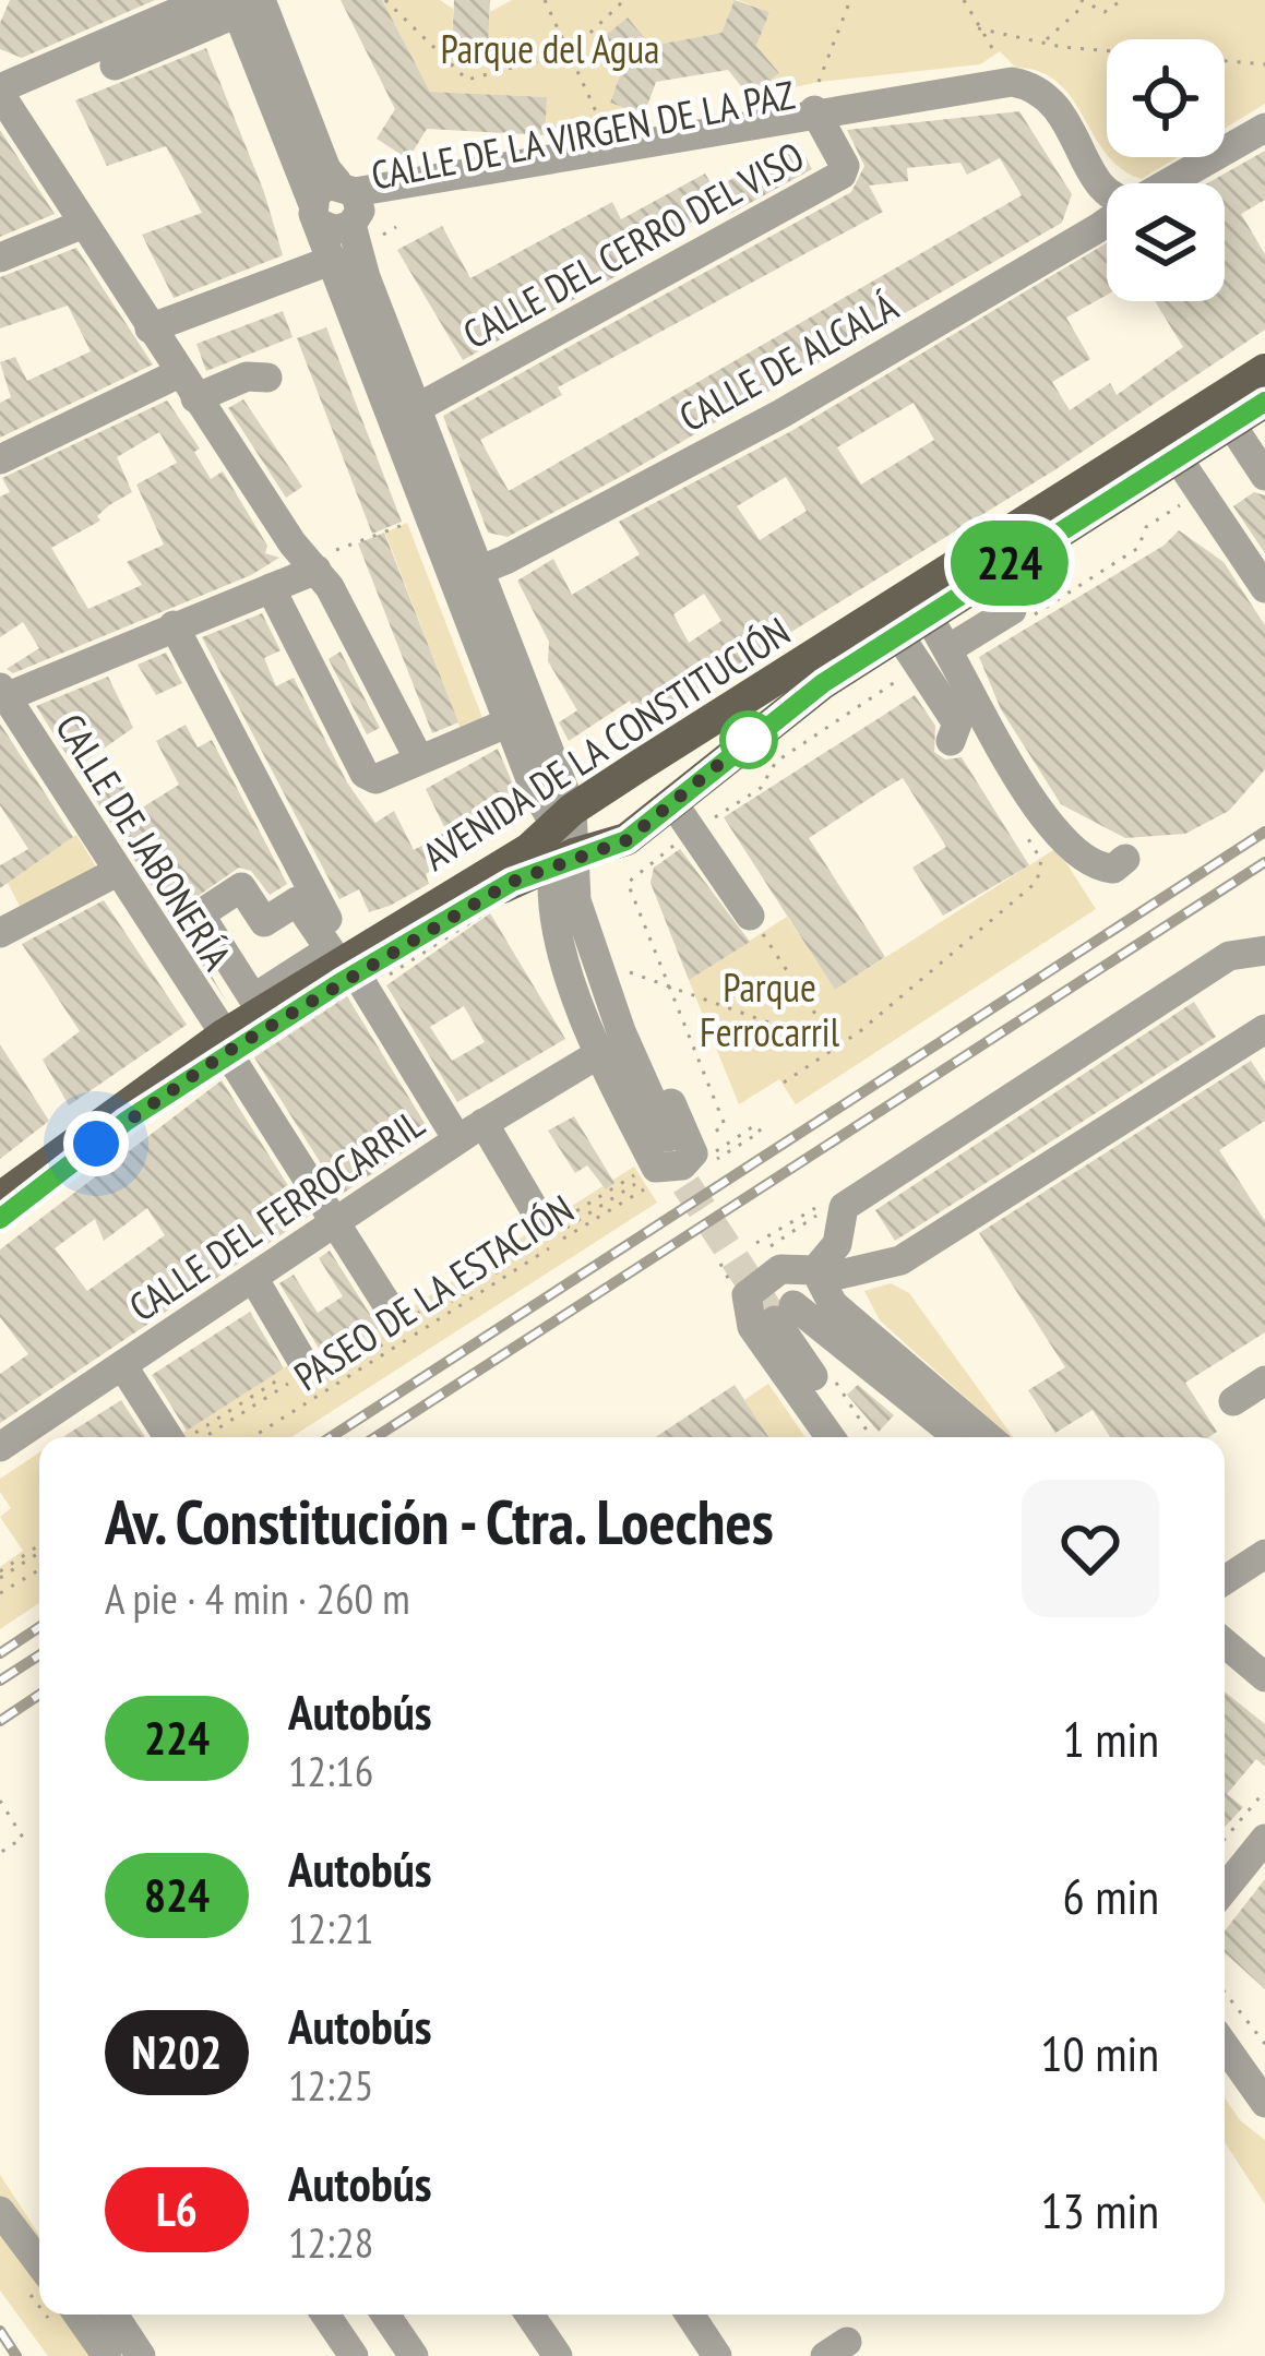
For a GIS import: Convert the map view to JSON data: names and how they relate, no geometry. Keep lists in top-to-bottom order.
{
  "streets": {
    "main road": ["AVENIDA DE LA CONSTITUCIÓN"],
    "street": [
      "CALLE DE LA VIRGEN DE LA PAZ",
      "CALLE DEL CERRO DEL VISO",
      "CALLE DE ALCALÁ",
      "CALLE DE JABONERÍA",
      "CALLE DEL FERROCARRIL"
    ],
    "path": ["PASEO DE LA ESTACIÓN"]
  },
  "crossings": [
    ["CALLE DE LA VIRGEN DE LA PAZ", "CALLE DEL CERRO DEL VISO"],
    ["AVENIDA DE LA CONSTITUCIÓN", "CALLE DE JABONERÍA"],
    ["CALLE DE JABONERÍA", "CALLE DEL FERROCARRIL"]
  ],
  "parks": ["Parque del Agua", "Parque Ferrocarril"],
  "lines": ["bus line 224"],
  "page": {
    "on_map": "224",
    "heading": ["Av. Constitución - Ctra. Loeches", "A pie · 4 min · 260 m"],
    "list": [
      {
        "mark": "224",
        "name": "Autobús",
        "note": "12:16",
        "value": "1 min"
      },
      {
        "mark": "824",
        "name": "Autobús",
        "note": "12:21",
        "value": "6 min"
      },
      {
        "mark": "N202",
        "name": "Autobús",
        "note": "12:25",
        "value": "10 min"
      },
      {
        "mark": "L6",
        "name": "Autobús",
        "note": "12:28",
        "value": "13 min"
      }
    ]
  }
}
